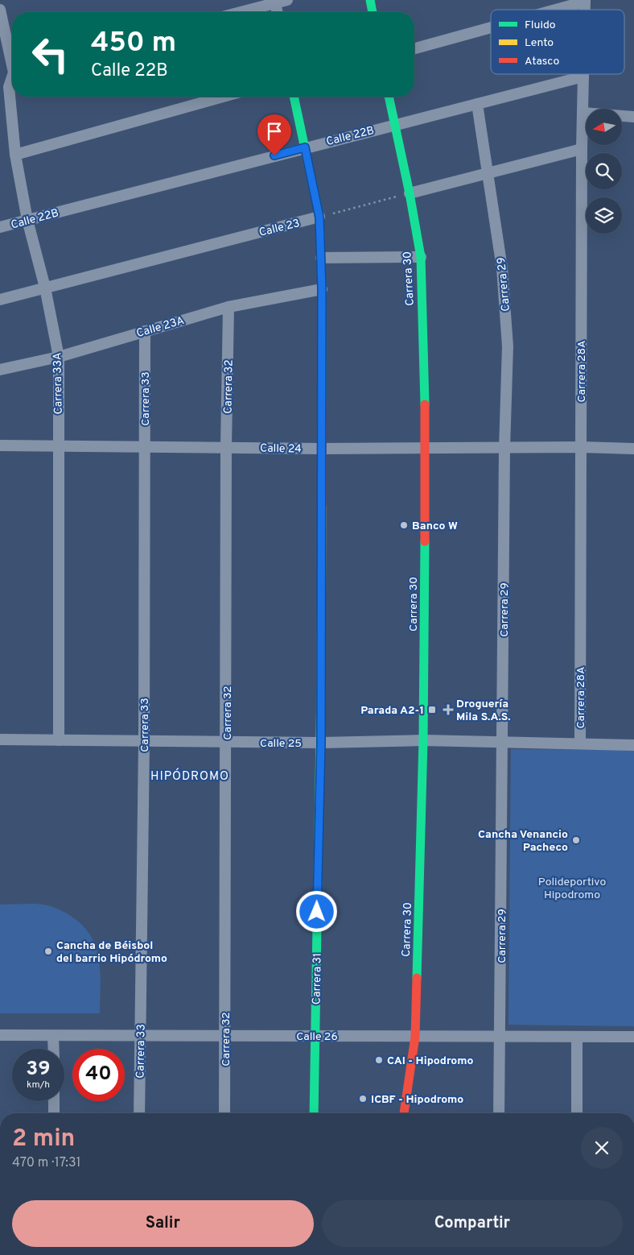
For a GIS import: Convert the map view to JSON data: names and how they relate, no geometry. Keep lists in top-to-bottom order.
{
  "streets": {
    "street": [
      "Calle 22B",
      "Calle 23",
      "Carrera 30",
      "Carrera 29",
      "Calle 23A",
      "Carrera 28A",
      "Carrera 33A",
      "Carrera 32",
      "Carrera 33",
      "Calle 24",
      "Calle 25",
      "Carrera 31",
      "Calle 26"
    ]
  },
  "crossings": [
    ["Calle 22B", "Carrera 30"],
    ["Calle 22B", "Carrera 29"],
    ["Calle 22B", "Carrera 28A"],
    ["Calle 22B", "Carrera 33A"],
    ["Calle 22B", "Carrera 31"],
    ["Calle 23", "Carrera 33A"],
    ["Calle 23", "Carrera 31"],
    ["Carrera 30", "Calle 24"],
    ["Carrera 30", "Calle 25"],
    ["Carrera 30", "Calle 26"],
    ["Carrera 29", "Calle 24"],
    ["Carrera 29", "Calle 25"],
    ["Carrera 29", "Calle 26"],
    ["Calle 23A", "Carrera 33A"],
    ["Calle 23A", "Carrera 32"],
    ["Calle 23A", "Carrera 33"],
    ["Calle 23A", "Carrera 31"],
    ["Carrera 28A", "Calle 24"],
    ["Carrera 28A", "Calle 25"],
    ["Carrera 33A", "Calle 24"],
    ["Carrera 33A", "Calle 25"],
    ["Carrera 32", "Calle 24"],
    ["Carrera 32", "Calle 25"],
    ["Carrera 32", "Calle 26"],
    ["Carrera 33", "Calle 24"],
    ["Carrera 33", "Calle 25"],
    ["Carrera 33", "Calle 26"],
    ["Calle 24", "Carrera 31"],
    ["Calle 25", "Carrera 31"],
    ["Carrera 31", "Calle 26"]
  ],
  "districts": ["HIPÓDROMO"],
  "parks": ["Polideportivo Hipodromo"],
  "places": {
    "other": [
      "Banco W",
      "Cancha Venancio Pacheco",
      "Cancha de Béisbol del barrio Hipódromo",
      "CAI - Hipodromo",
      "ICBF - Hipodromo"
    ],
    "transit": ["Parada A2-1"],
    "health": ["Droguería Mila S.A.S."]
  },
  "legend": ["Fluido", "Lento", "Atasco"],
  "north": "left",
  "page": {
    "turn": ["450 m", "Calle 22B"],
    "speed": "39 km/h",
    "limit": "40",
    "heading": ["2 min", "470 m · 17:31"],
    "buttons": ["Salir", "Compartir"]
  }
}
